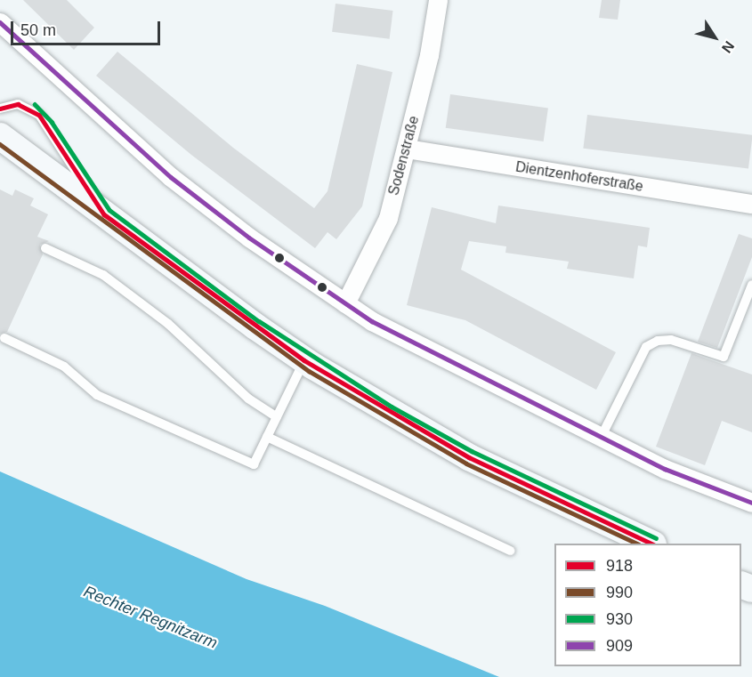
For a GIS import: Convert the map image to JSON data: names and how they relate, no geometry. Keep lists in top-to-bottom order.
{
  "streets": {
    "street": ["Sodenstraße", "Dientzenhoferstraße"]
  },
  "crossings": [
    ["Sodenstraße", "Dientzenhoferstraße"]
  ],
  "water": ["Rechter Regnitzarm"],
  "lines": [
    "transit line 909",
    "transit line 918",
    "transit line 930",
    "transit line 990"
  ],
  "legend": [
    "918",
    "990",
    "930",
    "909"
  ],
  "scale_bar": "50 m",
  "north": "bottom right"
}
